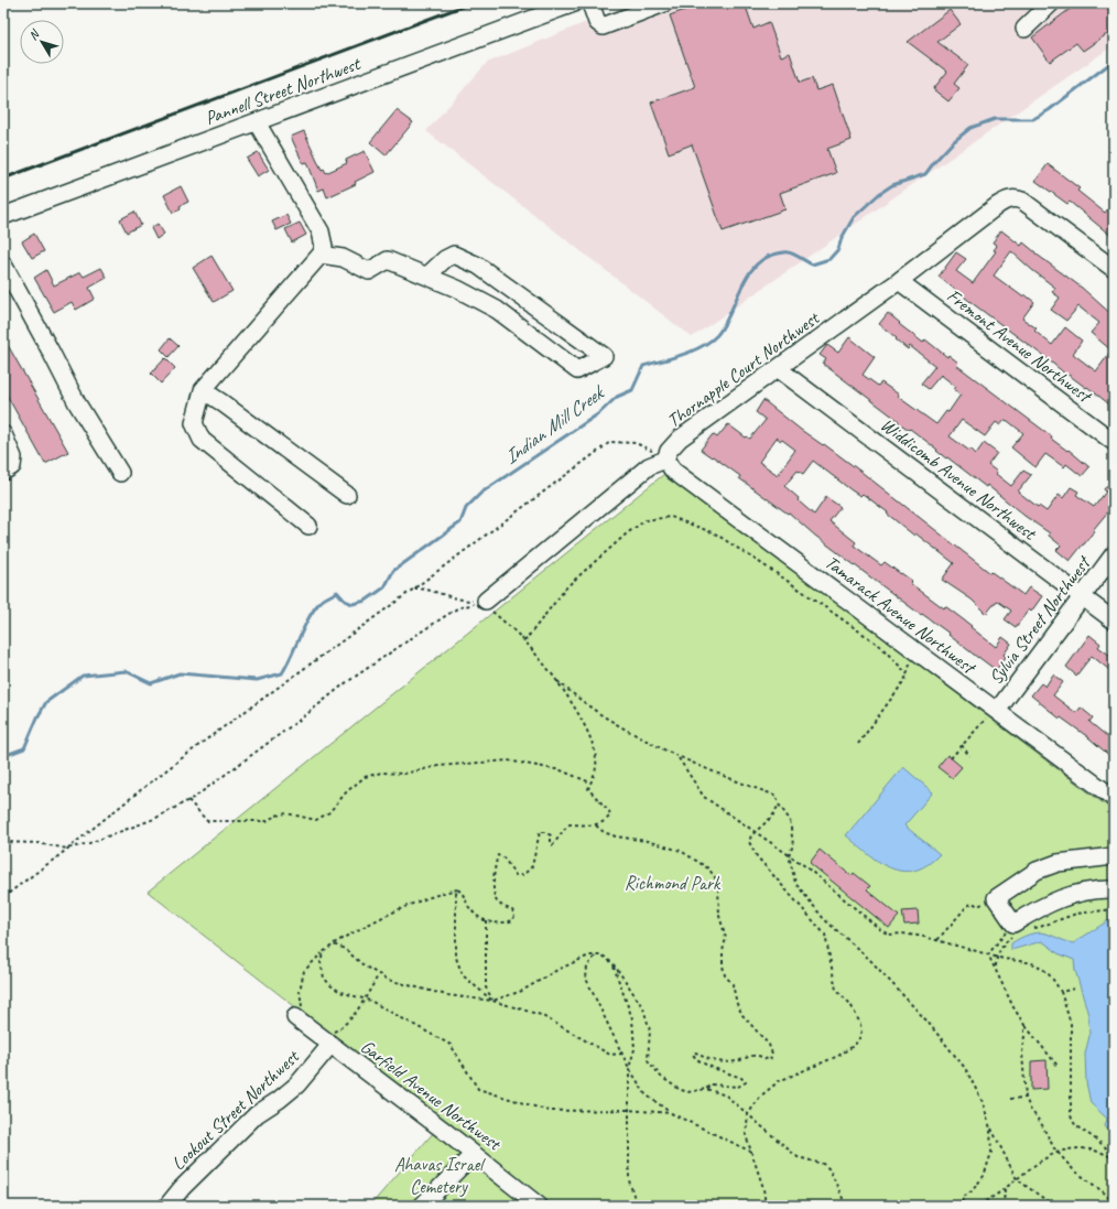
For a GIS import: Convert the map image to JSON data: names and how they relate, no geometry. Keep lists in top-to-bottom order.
{
  "streets": {
    "street": [
      "Pannell Street Northwest",
      "Fremont Avenue Northwest",
      "Thornapple Court Northwest",
      "Widdicomb Avenue Northwest",
      "Tamarack Avenue Northwest",
      "Sylvia Street Northwest",
      "Garfield Avenue Northwest",
      "Lookout Street Northwest"
    ]
  },
  "crossings": [
    ["Fremont Avenue Northwest", "Thornapple Court Northwest"],
    ["Thornapple Court Northwest", "Widdicomb Avenue Northwest"],
    ["Thornapple Court Northwest", "Tamarack Avenue Northwest"],
    ["Widdicomb Avenue Northwest", "Sylvia Street Northwest"],
    ["Tamarack Avenue Northwest", "Sylvia Street Northwest"],
    ["Garfield Avenue Northwest", "Lookout Street Northwest"]
  ],
  "water": ["Indian Mill Creek"],
  "parks": ["Richmond Park", "Ahavas Israel Cemetery"],
  "north": "top left"
}
